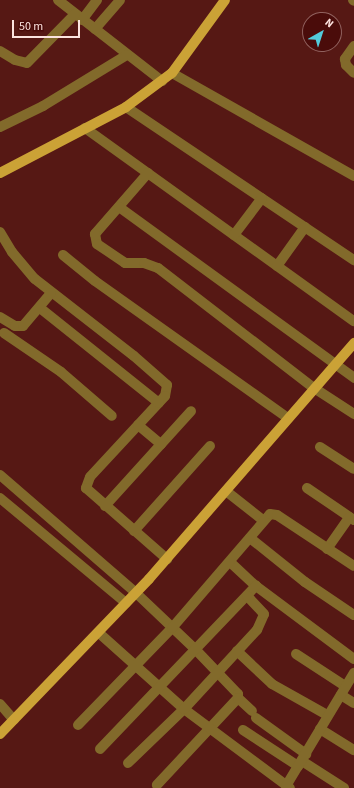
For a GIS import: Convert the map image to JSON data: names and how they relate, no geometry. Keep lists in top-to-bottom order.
{
  "scale_bar": "50 m",
  "north": "top right"
}
